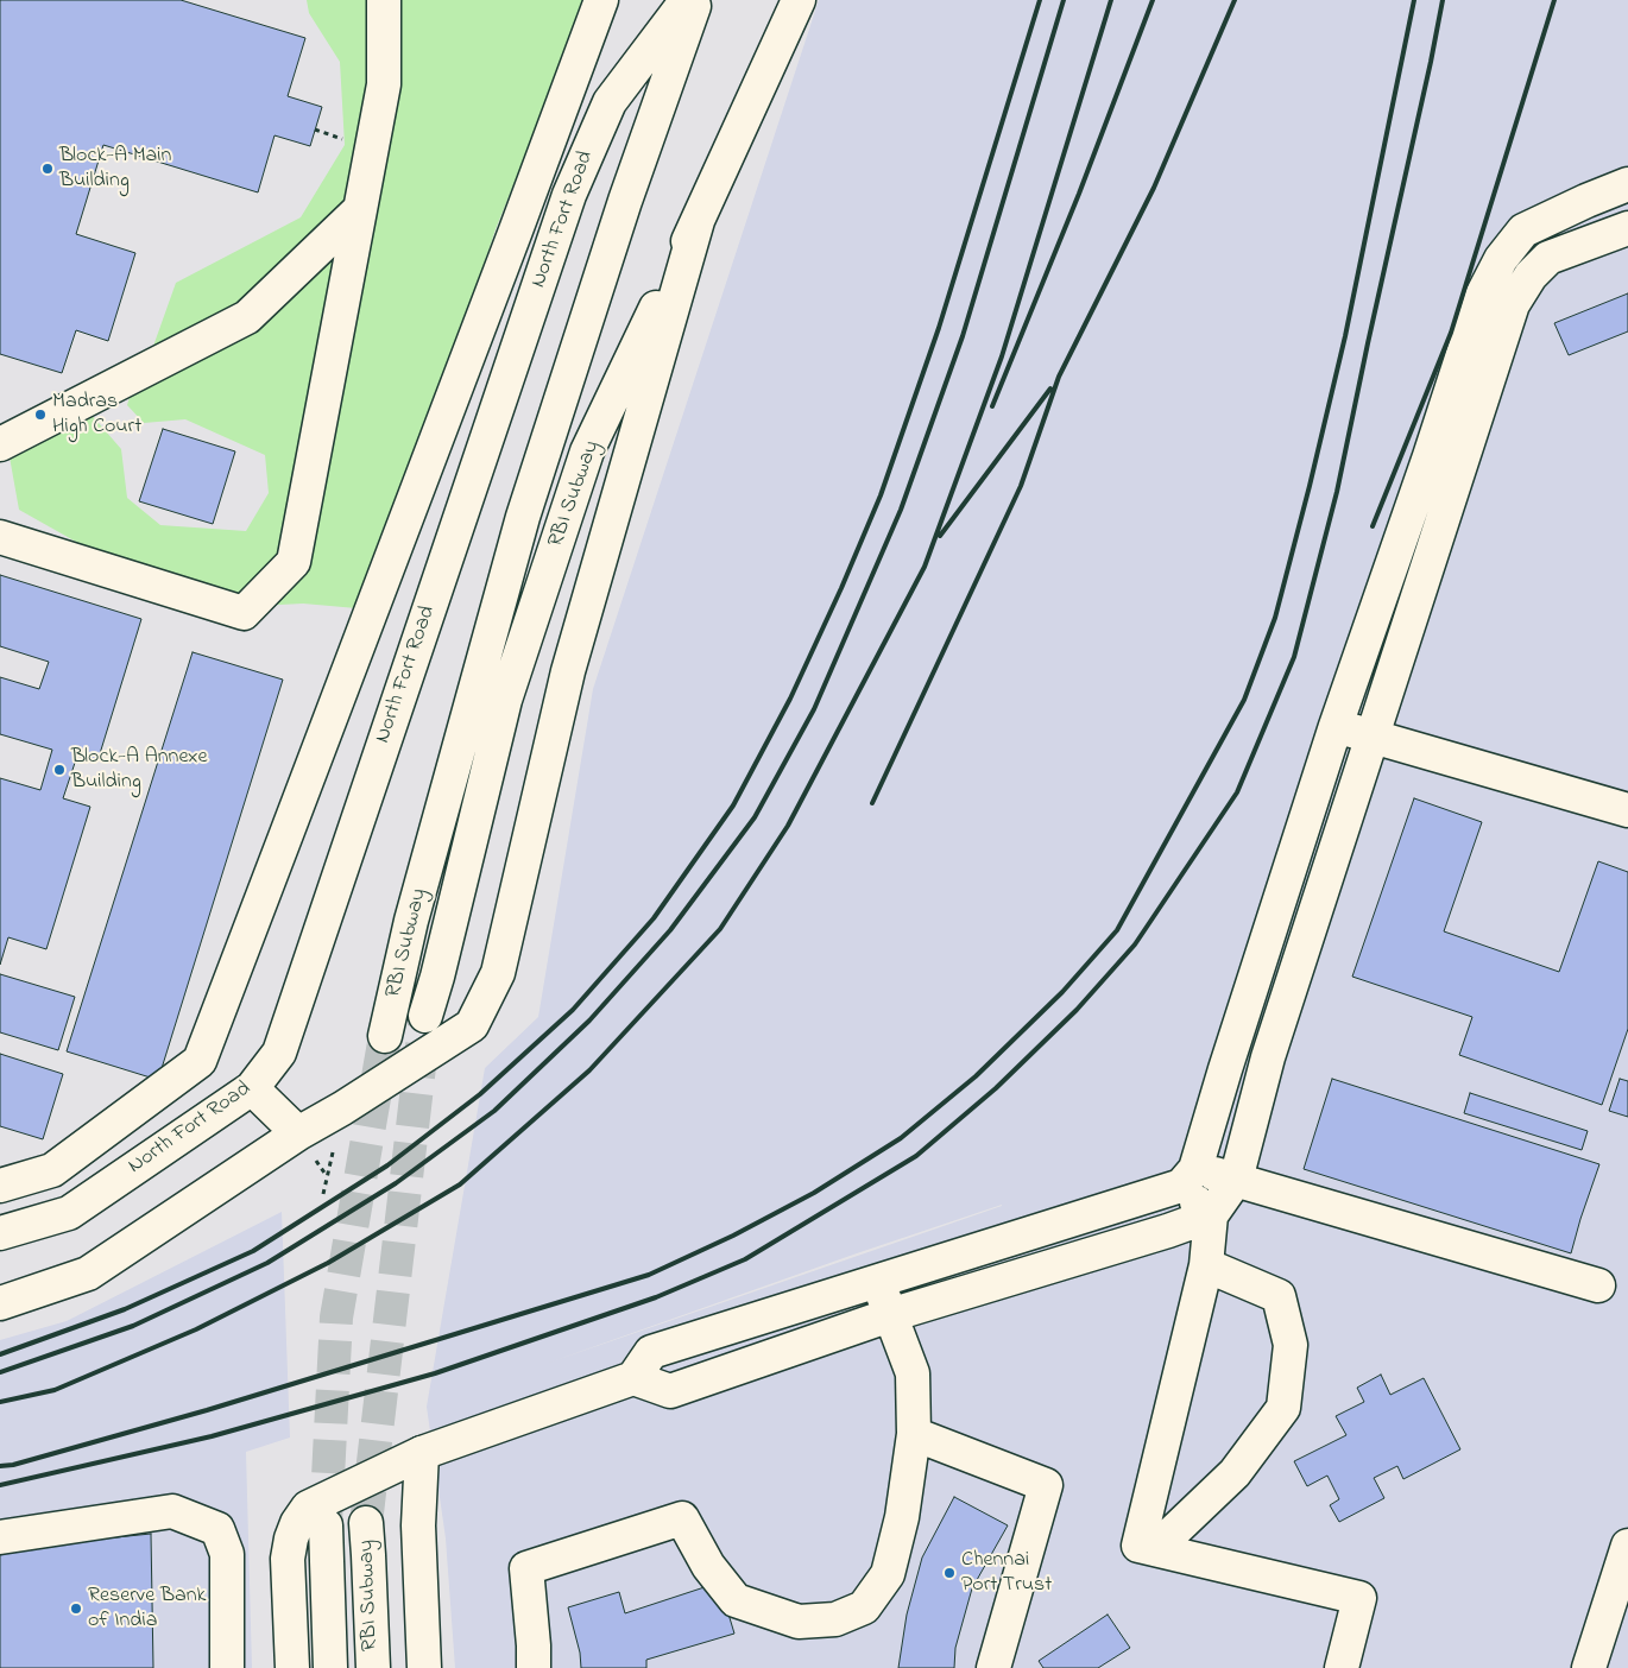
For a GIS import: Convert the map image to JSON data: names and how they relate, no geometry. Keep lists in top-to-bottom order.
{
  "streets": {
    "main road": ["North Fort Road", "RBI Subway"]
  },
  "crossings": [
    ["North Fort Road", "RBI Subway"]
  ],
  "places": [
    "Block-A Main Building",
    "Madras High Court",
    "Block-A Annexe Building",
    "Chennai Port Trust",
    "Reserve Bank of India"
  ]
}
